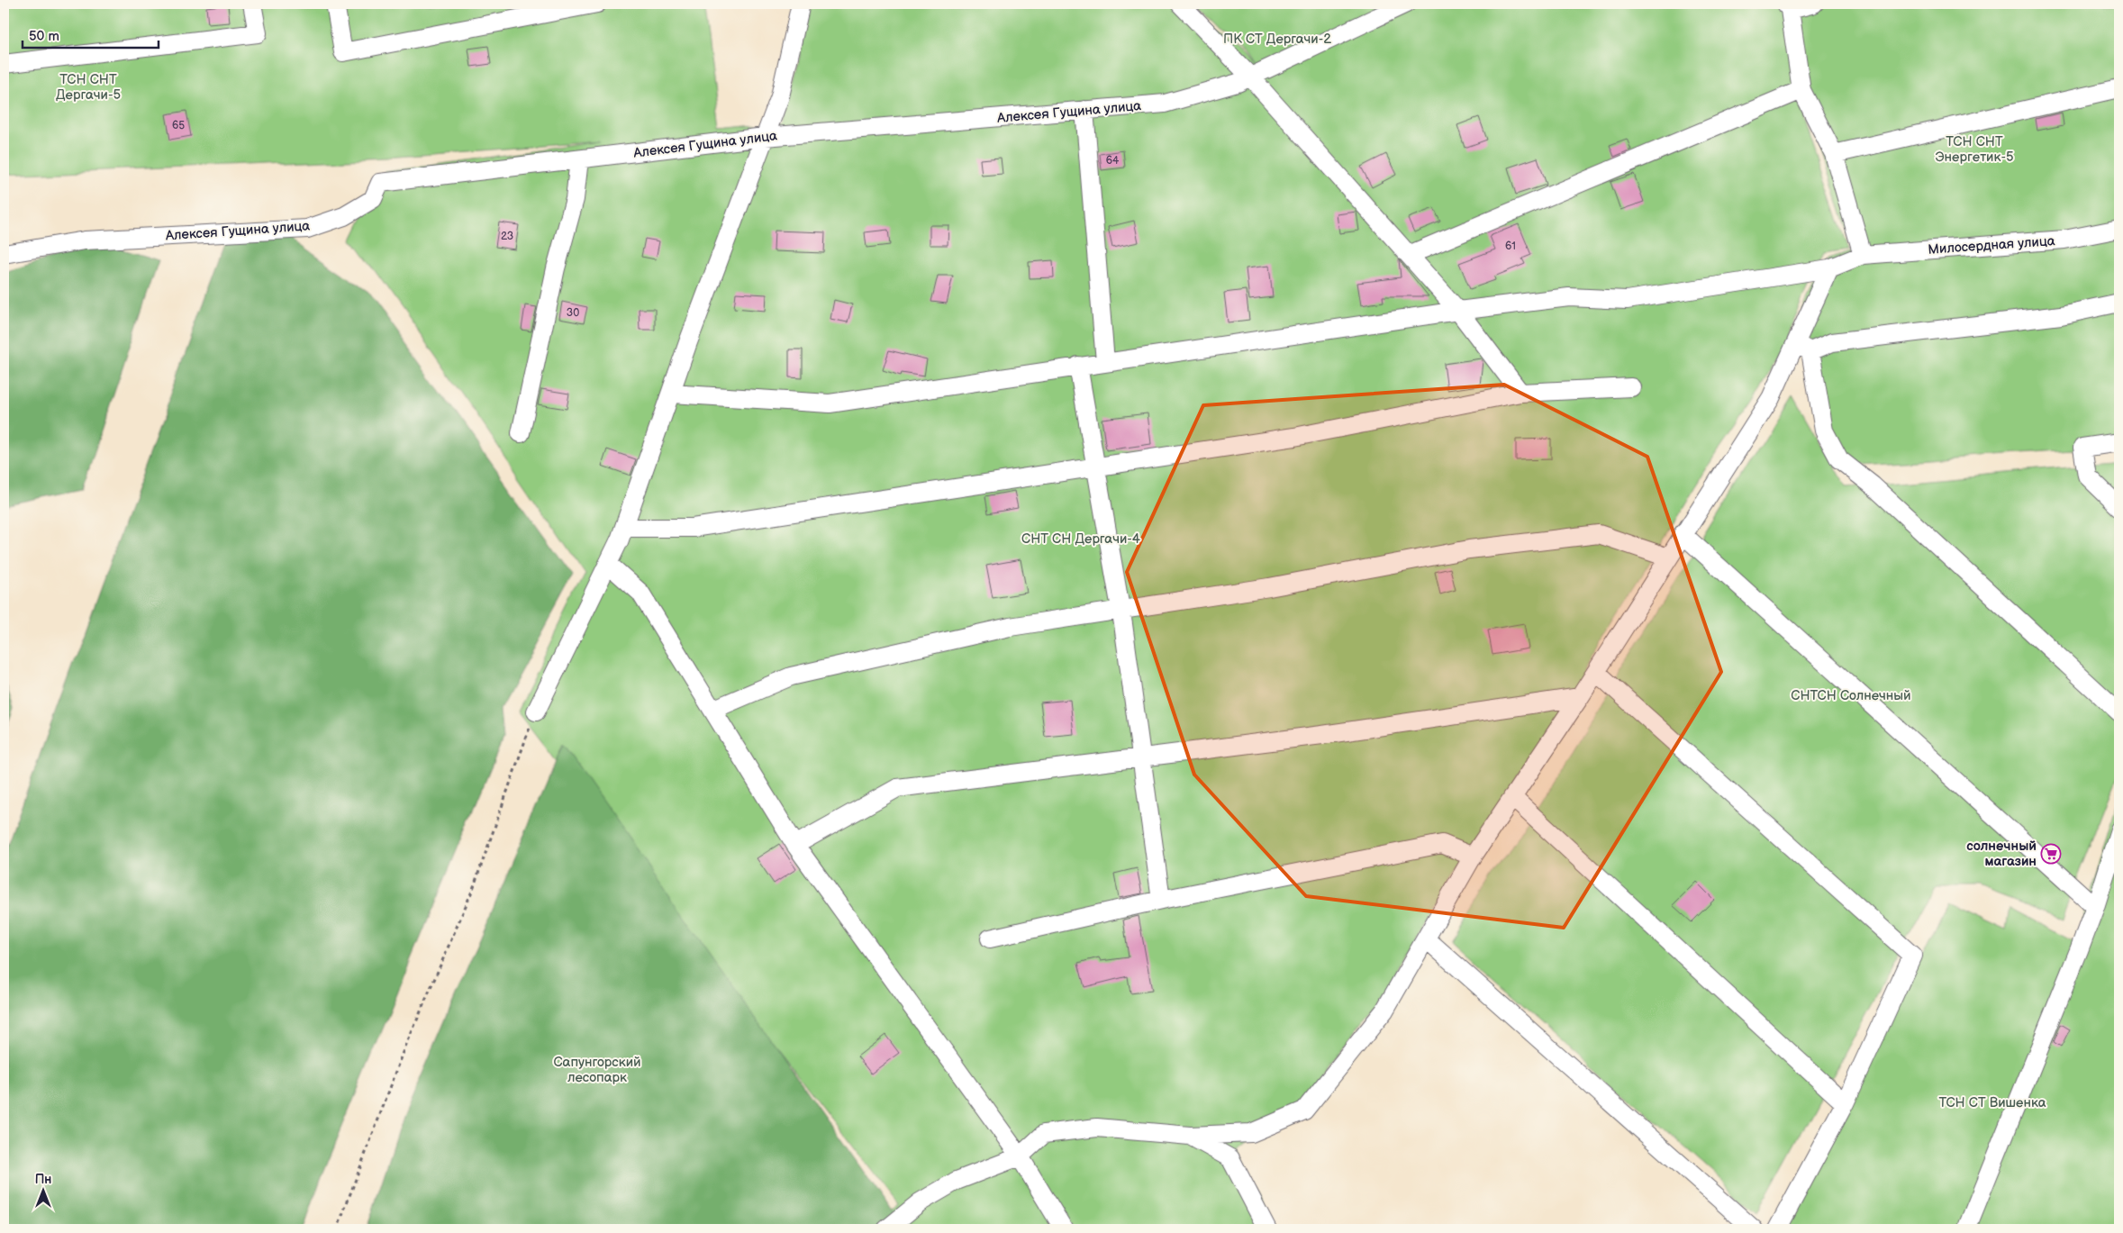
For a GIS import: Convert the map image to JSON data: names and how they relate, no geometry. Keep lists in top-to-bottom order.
{
  "streets": {
    "street": ["Алексея Гущина улица", "Милосердная улица"]
  },
  "parks": [
    "ПК СТ Дергачи-2",
    "ТСН СНТ Дергачи-5",
    "ТСН СНТ Энергетик-5",
    "СНТ СН Дергачи-4",
    "СНТСН Солнечный",
    "Сапунгорский лесопарк",
    "ТСН СТ Вишенка"
  ],
  "places": {
    "supermarket": ["солнечный магазин"]
  },
  "house_numbers": [
    "65",
    "64",
    "23",
    "61",
    "30"
  ],
  "scale_bar": "50 m",
  "north": "top"
}
